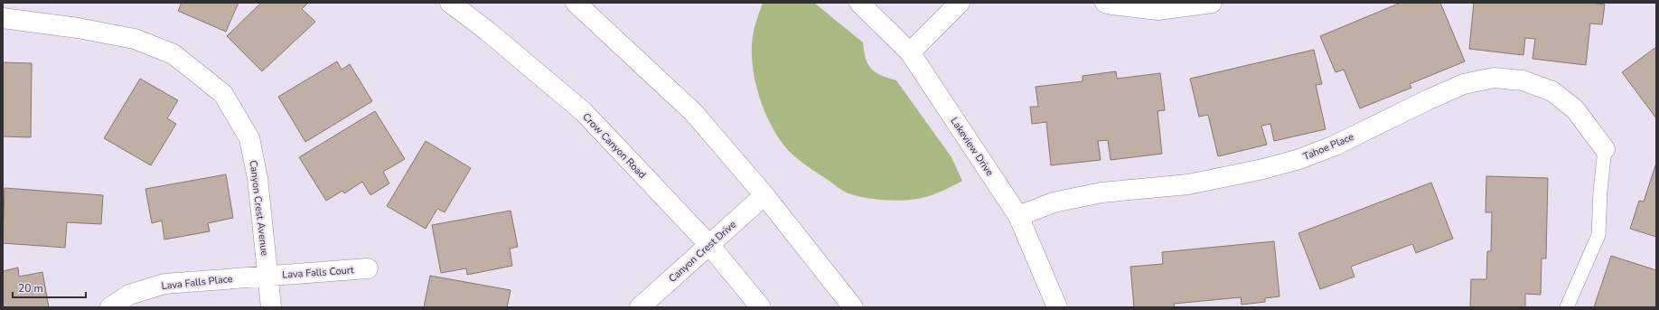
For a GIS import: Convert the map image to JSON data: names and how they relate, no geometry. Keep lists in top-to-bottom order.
{
  "streets": {
    "street": [
      "Crow Canyon Road",
      "Lakeview Drive",
      "Tahoe Place",
      "Canyon Crest Avenue",
      "Canyon Crest Drive",
      "Lava Falls Court",
      "Lava Falls Place"
    ]
  },
  "crossings": [
    ["Crow Canyon Road", "Canyon Crest Drive"],
    ["Lakeview Drive", "Tahoe Place"],
    ["Canyon Crest Avenue", "Lava Falls Court"],
    ["Canyon Crest Avenue", "Lava Falls Place"],
    ["Lava Falls Court", "Lava Falls Place"]
  ],
  "scale_bar": "20 m"
}
